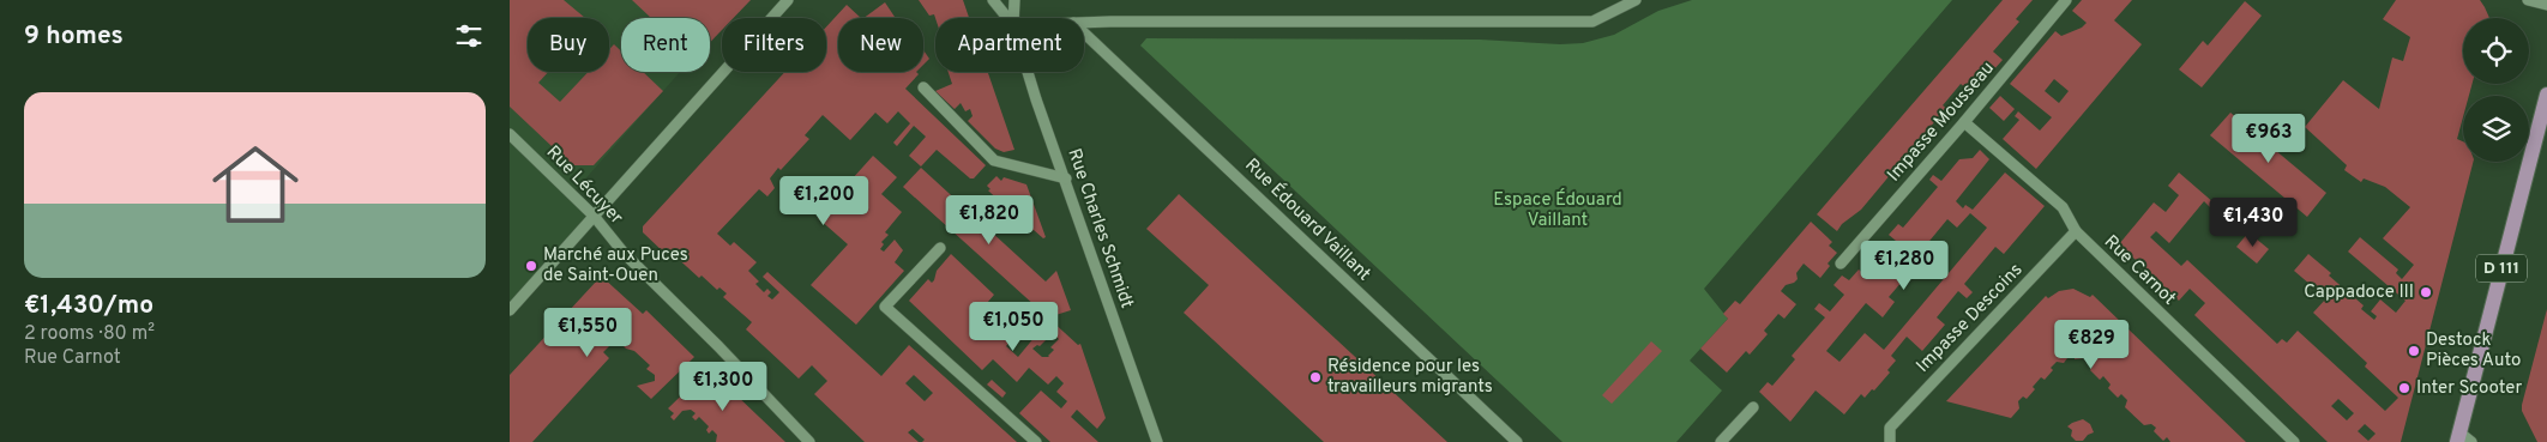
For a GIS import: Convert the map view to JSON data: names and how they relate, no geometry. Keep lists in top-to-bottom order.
{
  "streets": {
    "main road": ["D 111"],
    "street": [
      "Impasse Mousseau",
      "Rue Lécuyer",
      "Rue Édouard Vaillant",
      "Rue Charles Schmidt",
      "Rue Carnot",
      "Impasse Descoins"
    ]
  },
  "crossings": [
    ["Impasse Mousseau", "Rue Carnot"],
    ["Rue Carnot", "Impasse Descoins"]
  ],
  "parks": ["Espace Édouard Vaillant"],
  "places": [
    "Marché aux Puces de Saint-Ouen",
    "Cappadoce III",
    "Destock Pièces Auto",
    "Résidence pour les travailleurs migrants",
    "Inter Scooter"
  ],
  "page": {
    "heading": "9 homes",
    "chip": [
      "Buy",
      "Rent",
      "Filters",
      "New",
      "Apartment"
    ],
    "list": [
      {
        "name": "€1,430/mo",
        "note": "2 rooms · 80 m² · Rue Carnot"
      }
    ],
    "price": [
      "€963",
      "€1,200",
      "€1,820",
      "€1,430",
      "€1,280",
      "€1,050",
      "€1,550",
      "€829",
      "€1,300"
    ]
  }
}
